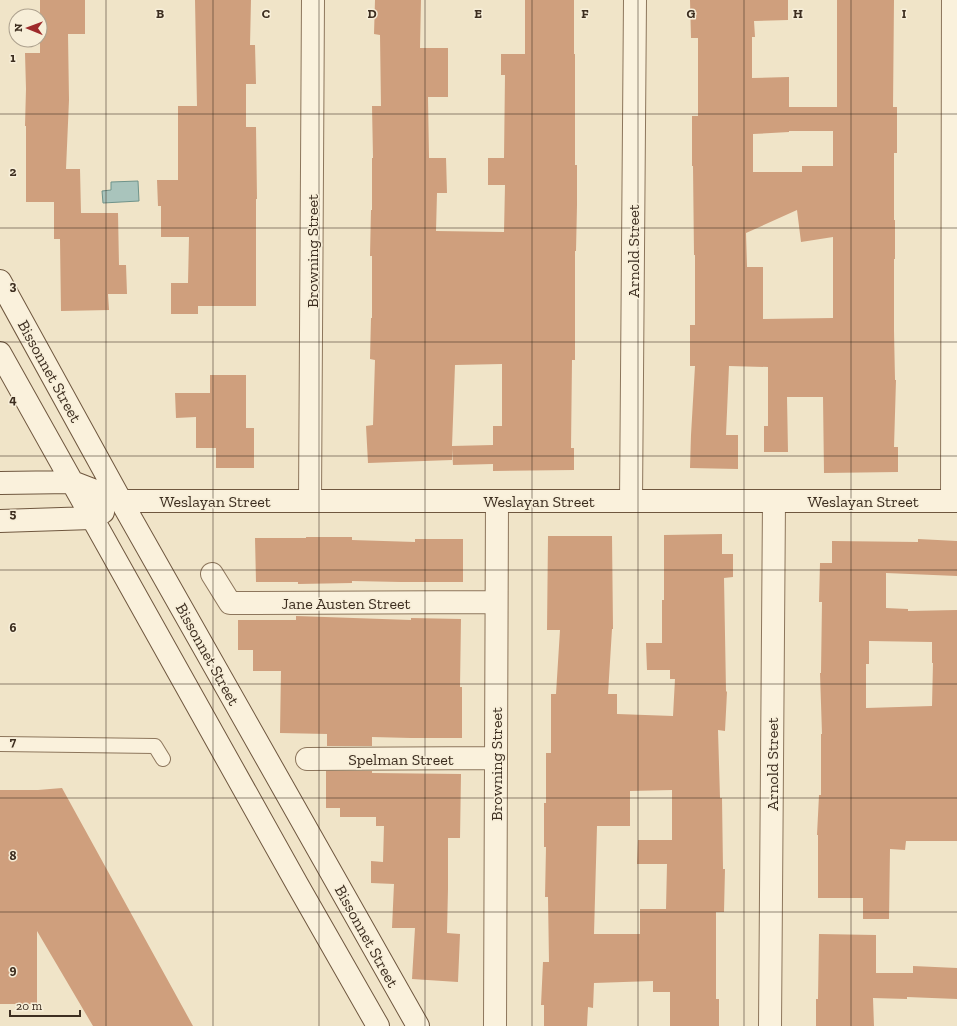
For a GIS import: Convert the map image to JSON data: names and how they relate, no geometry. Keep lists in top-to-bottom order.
{
  "streets": {
    "street": [
      "Browning Street",
      "Arnold Street",
      "Bissonnet Street",
      "Weslayan Street",
      "Jane Austen Street",
      "Spelman Street"
    ]
  },
  "crossings": [
    ["Browning Street", "Weslayan Street"],
    ["Browning Street", "Jane Austen Street"],
    ["Browning Street", "Spelman Street"],
    ["Arnold Street", "Weslayan Street"],
    ["Bissonnet Street", "Weslayan Street"]
  ],
  "scale_bar": "20 m",
  "north": "left",
  "grid": {
    "columns": [
      "B",
      "C",
      "D",
      "E",
      "F",
      "G",
      "H",
      "I"
    ],
    "rows": [
      "1",
      "2",
      "3",
      "4",
      "5",
      "6",
      "7",
      "8",
      "9"
    ]
  }
}
